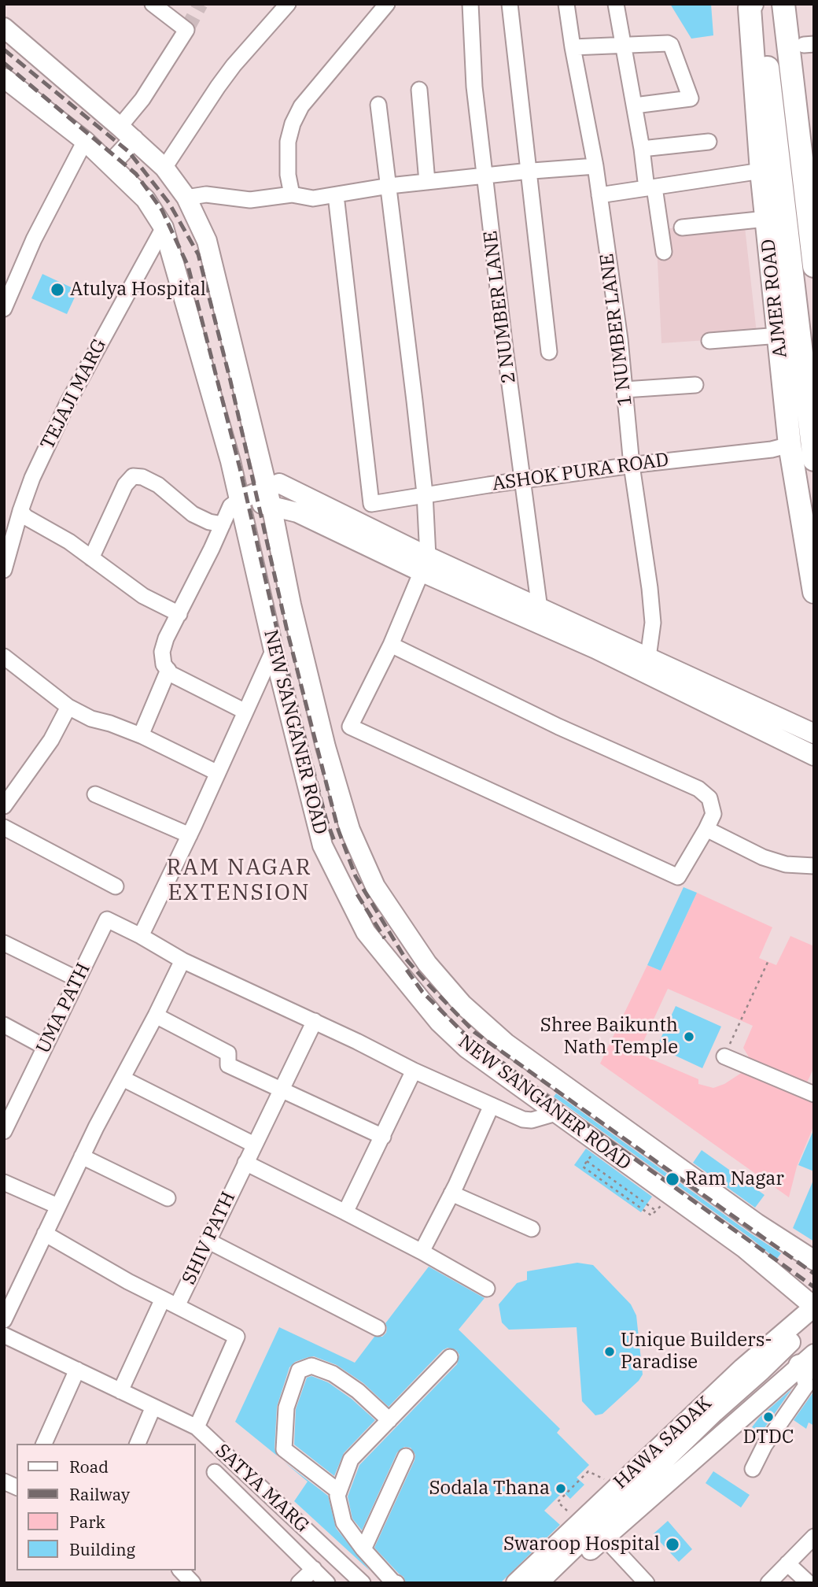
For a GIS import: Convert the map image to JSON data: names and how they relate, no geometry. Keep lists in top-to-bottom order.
{
  "streets": {
    "highway": ["AJMER ROAD"],
    "main road": ["NEW SANGANER ROAD", "HAWA SADAK"],
    "street": [
      "2 NUMBER LANE",
      "1 NUMBER LANE",
      "TEJAJI MARG",
      "ASHOK PURA ROAD",
      "UMA PATH",
      "SHIV PATH",
      "SATYA MARG"
    ]
  },
  "crossings": [
    ["AJMER ROAD", "ASHOK PURA ROAD"],
    ["2 NUMBER LANE", "ASHOK PURA ROAD"],
    ["1 NUMBER LANE", "ASHOK PURA ROAD"],
    ["TEJAJI MARG", "NEW SANGANER ROAD"],
    ["NEW SANGANER ROAD", "HAWA SADAK"],
    ["SHIV PATH", "SATYA MARG"]
  ],
  "districts": ["RAM NAGAR EXTENSION"],
  "places": [
    "Atulya Hospital",
    "Shree Baikunth Nath Temple",
    "Ram Nagar",
    "Unique Builders- Paradise",
    "DTDC",
    "Sodala Thana",
    "Swaroop Hospital"
  ],
  "legend": [
    "Road",
    "Railway",
    "Park",
    "Building"
  ]
}
